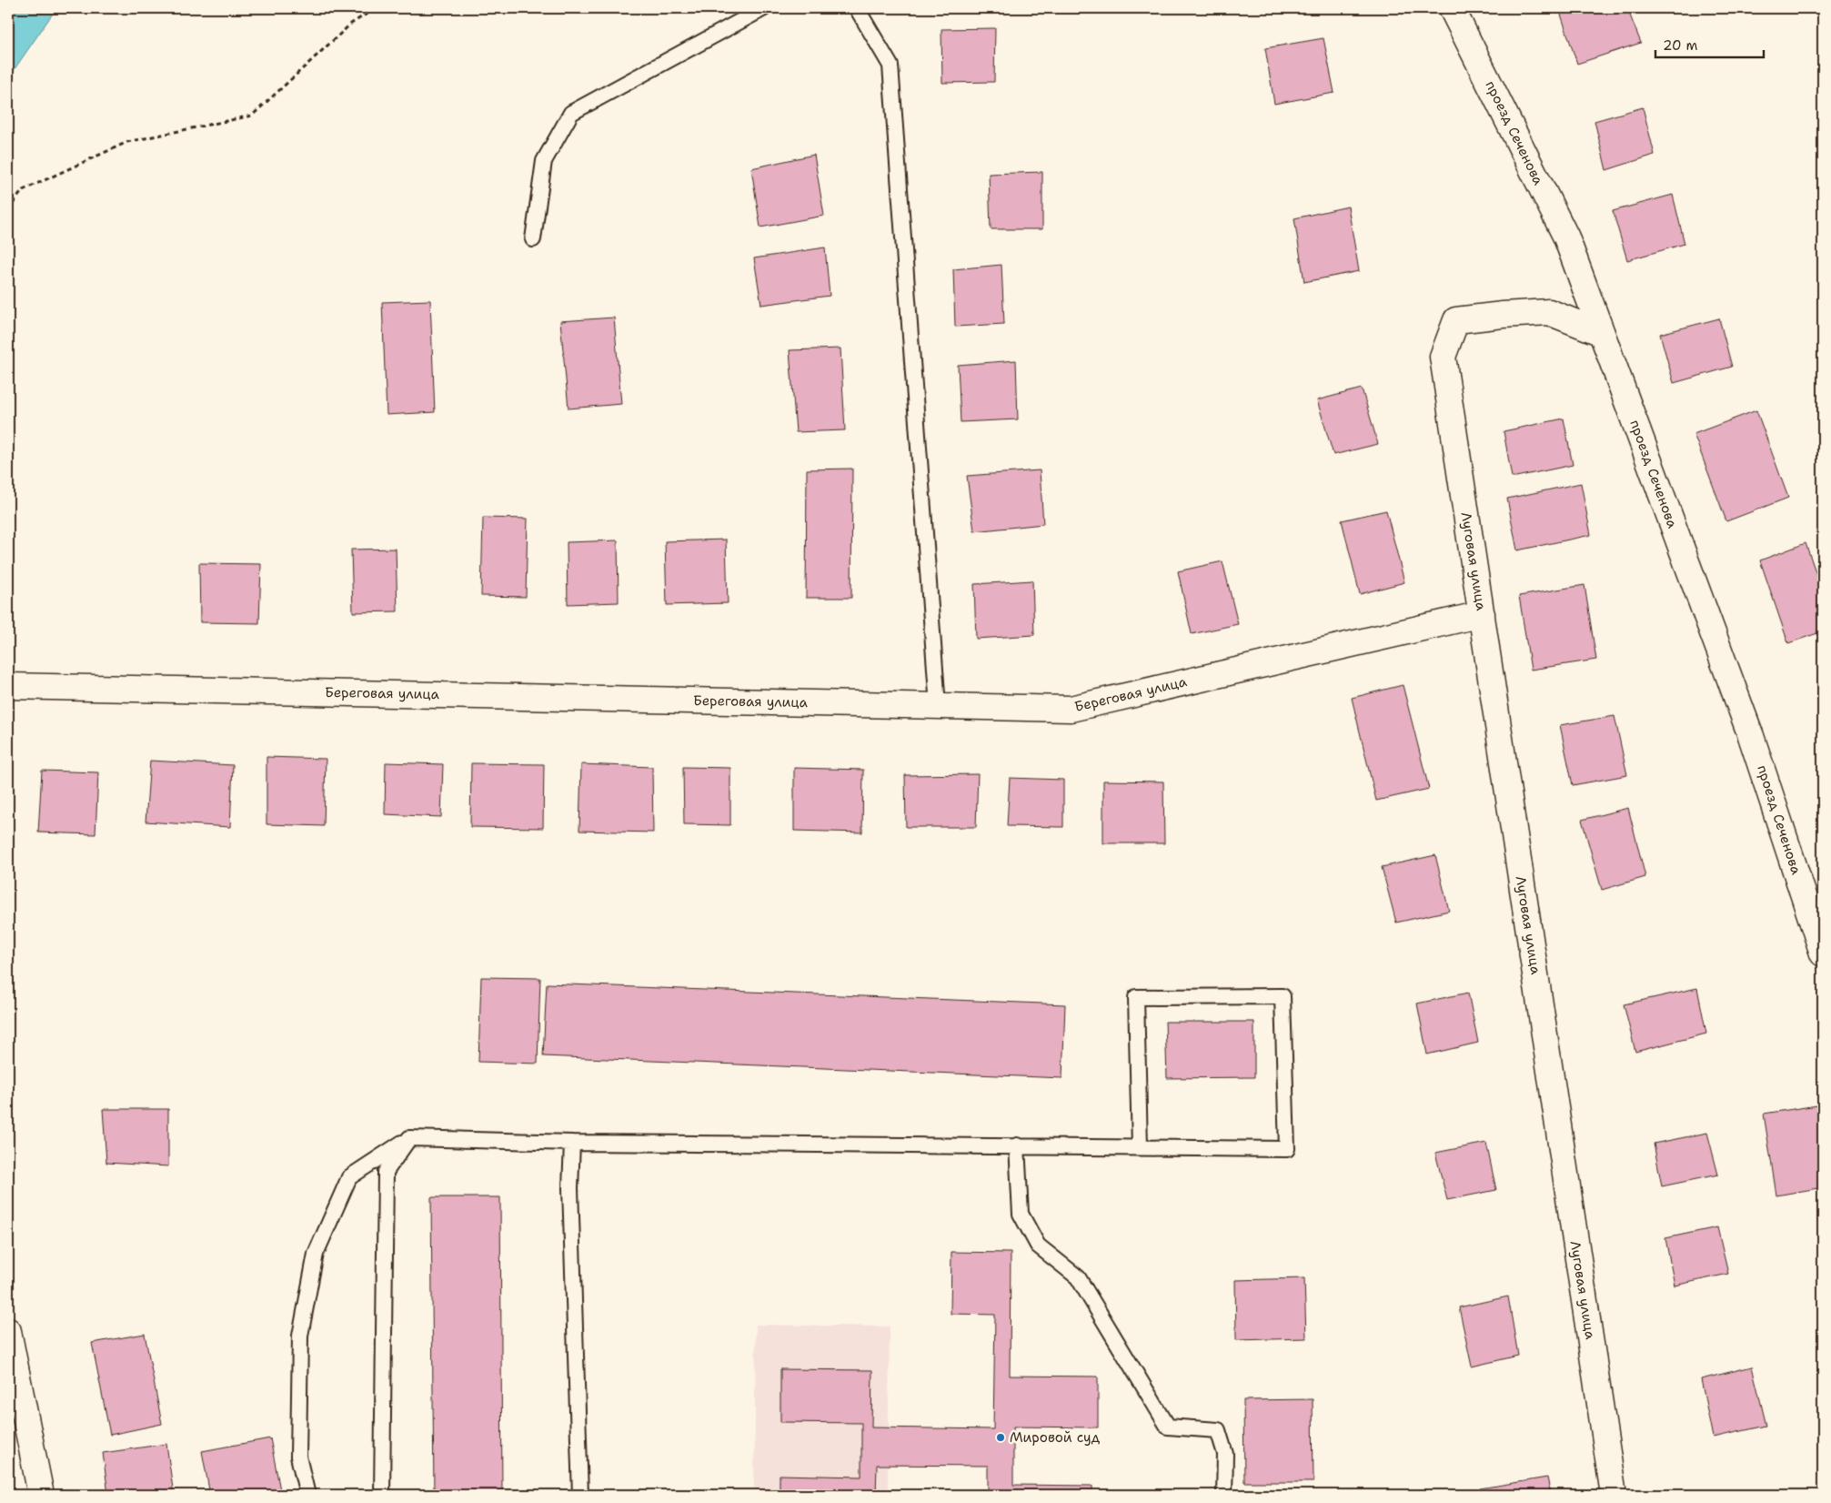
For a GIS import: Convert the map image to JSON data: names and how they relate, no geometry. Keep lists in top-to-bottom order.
{
  "streets": {
    "street": ["проезд Сеченова", "Луговая улица", "Береговая улица"]
  },
  "crossings": [
    ["проезд Сеченова", "Луговая улица"],
    ["Луговая улица", "Береговая улица"]
  ],
  "places": ["Мировой суд"],
  "scale_bar": "20 m"
}
